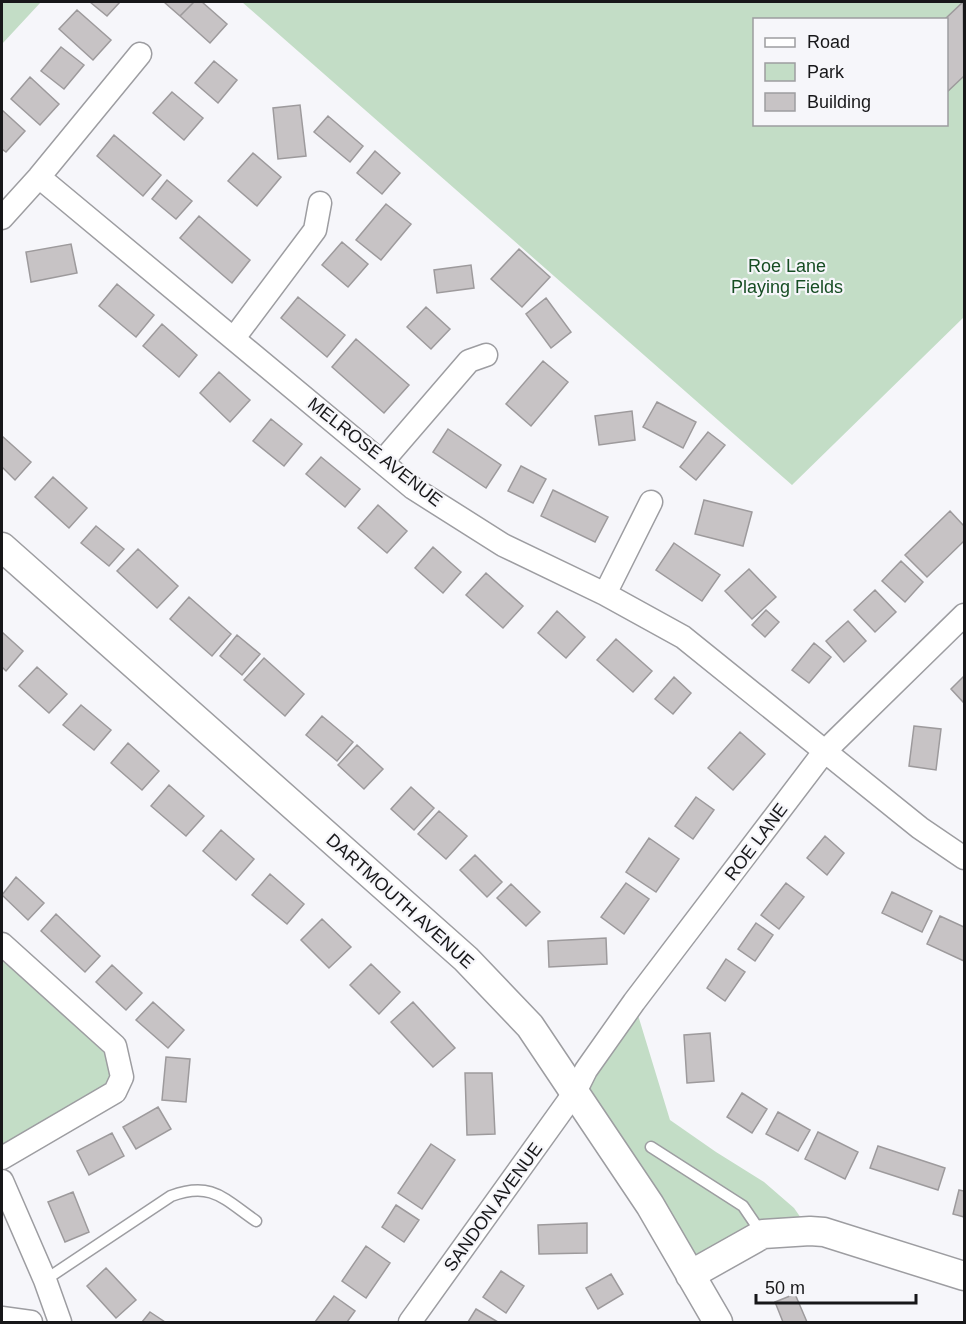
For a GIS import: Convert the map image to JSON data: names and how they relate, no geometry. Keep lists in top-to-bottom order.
{
  "streets": {
    "street": [
      "MELROSE AVENUE",
      "ROE LANE",
      "DARTMOUTH AVENUE",
      "SANDON AVENUE"
    ]
  },
  "crossings": [
    ["MELROSE AVENUE", "ROE LANE"],
    ["ROE LANE", "DARTMOUTH AVENUE"],
    ["ROE LANE", "SANDON AVENUE"],
    ["DARTMOUTH AVENUE", "SANDON AVENUE"]
  ],
  "parks": ["Roe Lane Playing Fields"],
  "legend": ["Road", "Park", "Building"],
  "scale_bar": "50 m"
}
